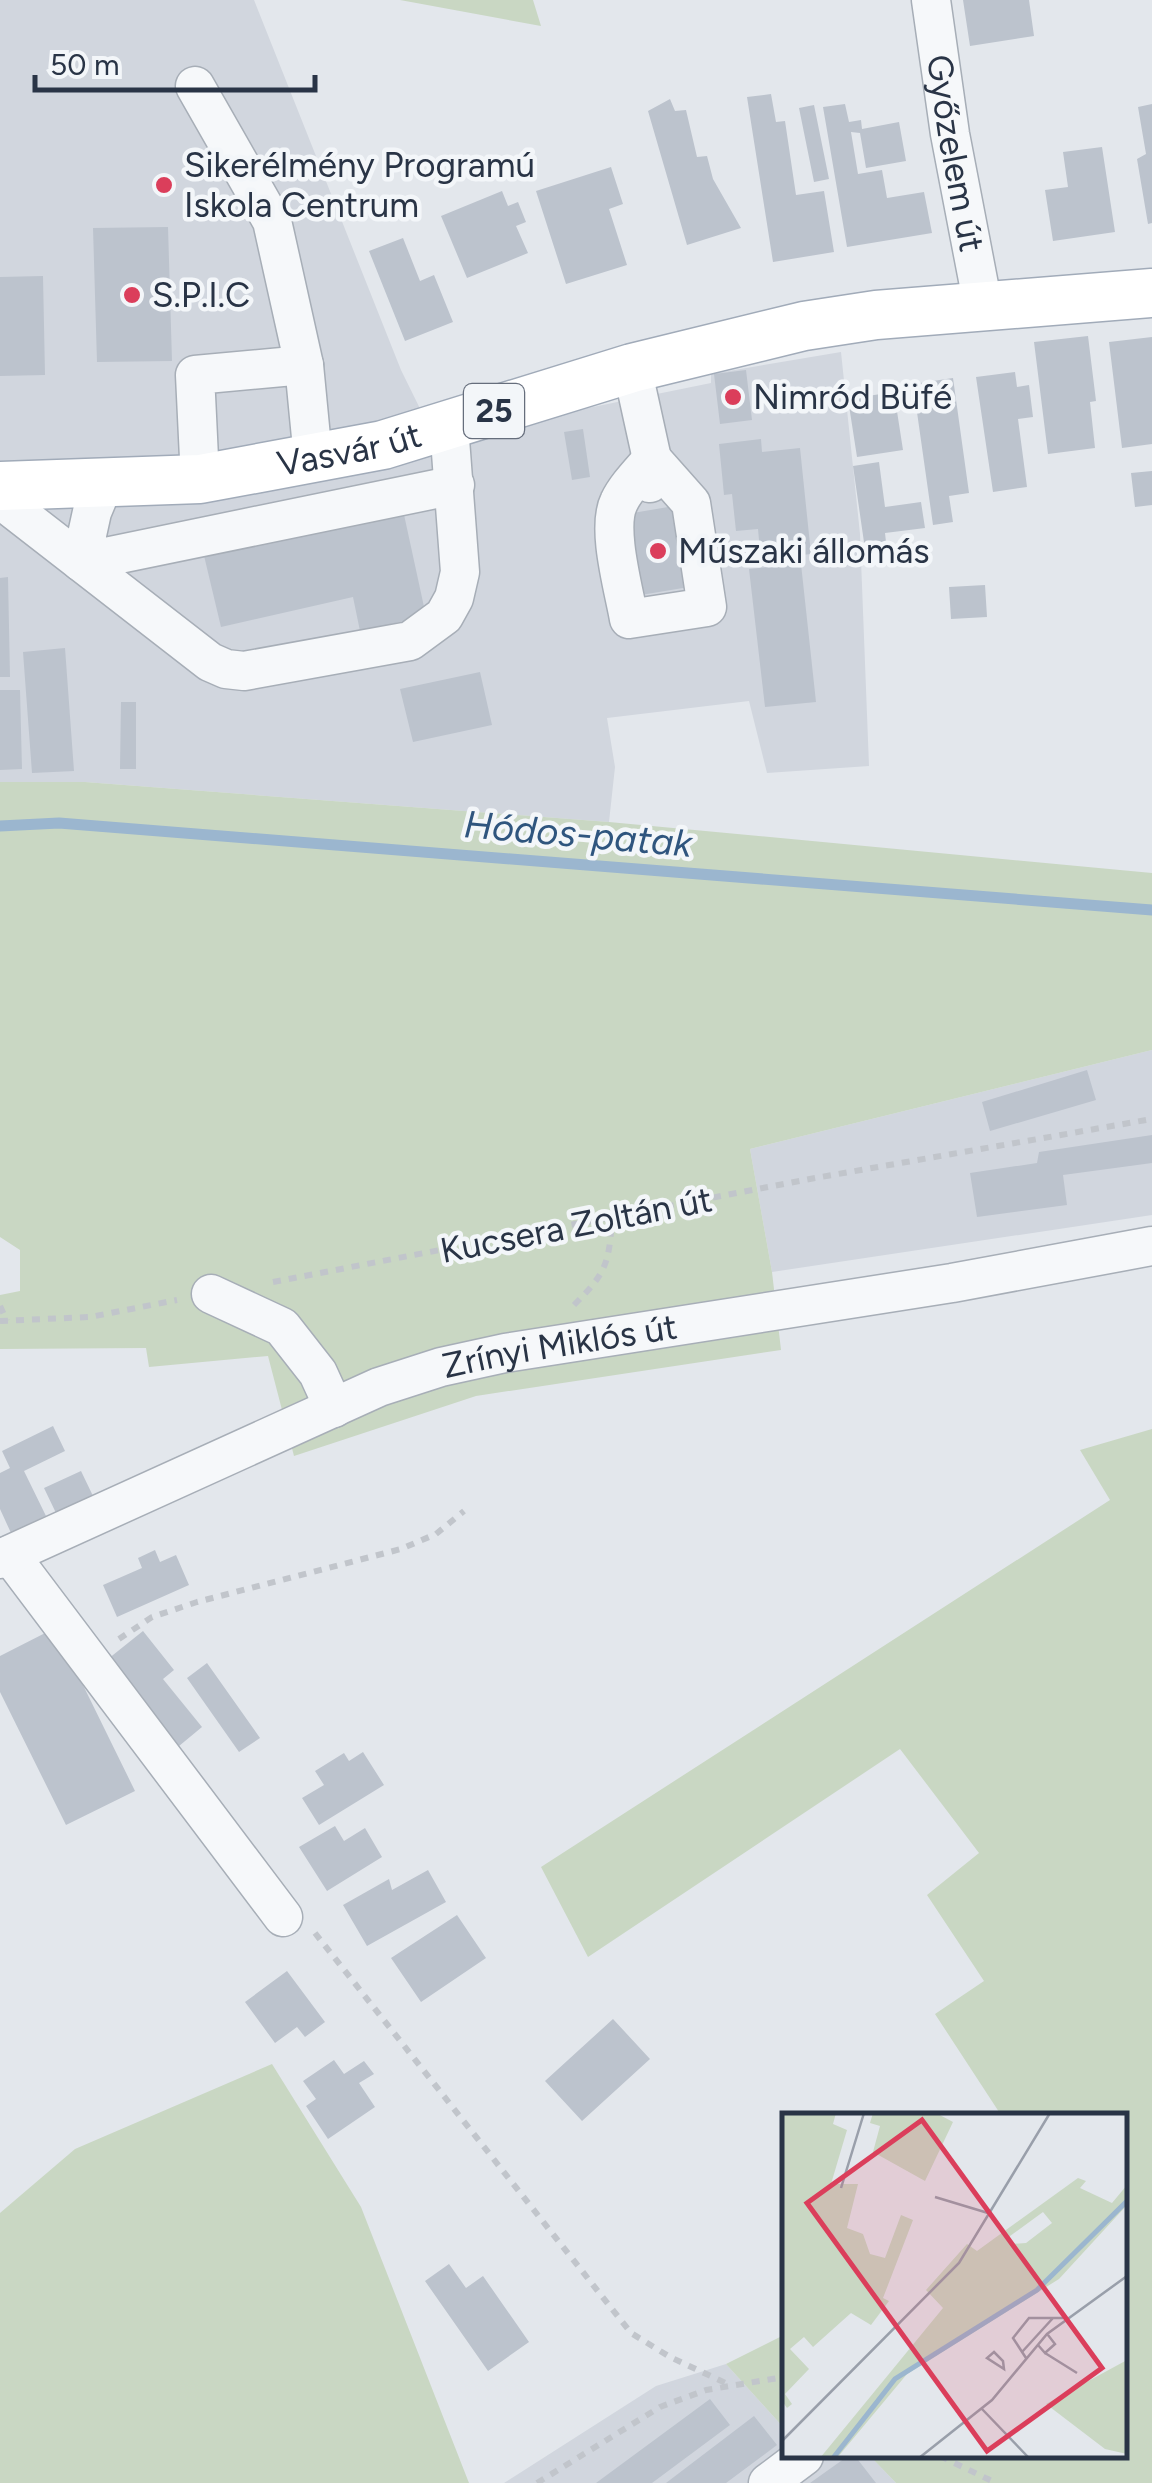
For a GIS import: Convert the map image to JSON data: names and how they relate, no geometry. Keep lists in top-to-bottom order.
{
  "streets": {
    "main road": ["25", "Vasvár út"],
    "street": ["Győzelem út", "Zrínyi Miklós út"],
    "path": ["Kucsera Zoltán út"]
  },
  "crossings": [
    ["Győzelem út", "25"],
    ["Győzelem út", "Vasvár út"],
    ["25", "Vasvár út"]
  ],
  "water": ["Hódos-patak"],
  "places": [
    "Sikerélmény Programú Iskola Centrum",
    "S.P.I.C",
    "Nimród Büfé",
    "Műszaki állomás"
  ],
  "scale_bar": "50 m"
}
